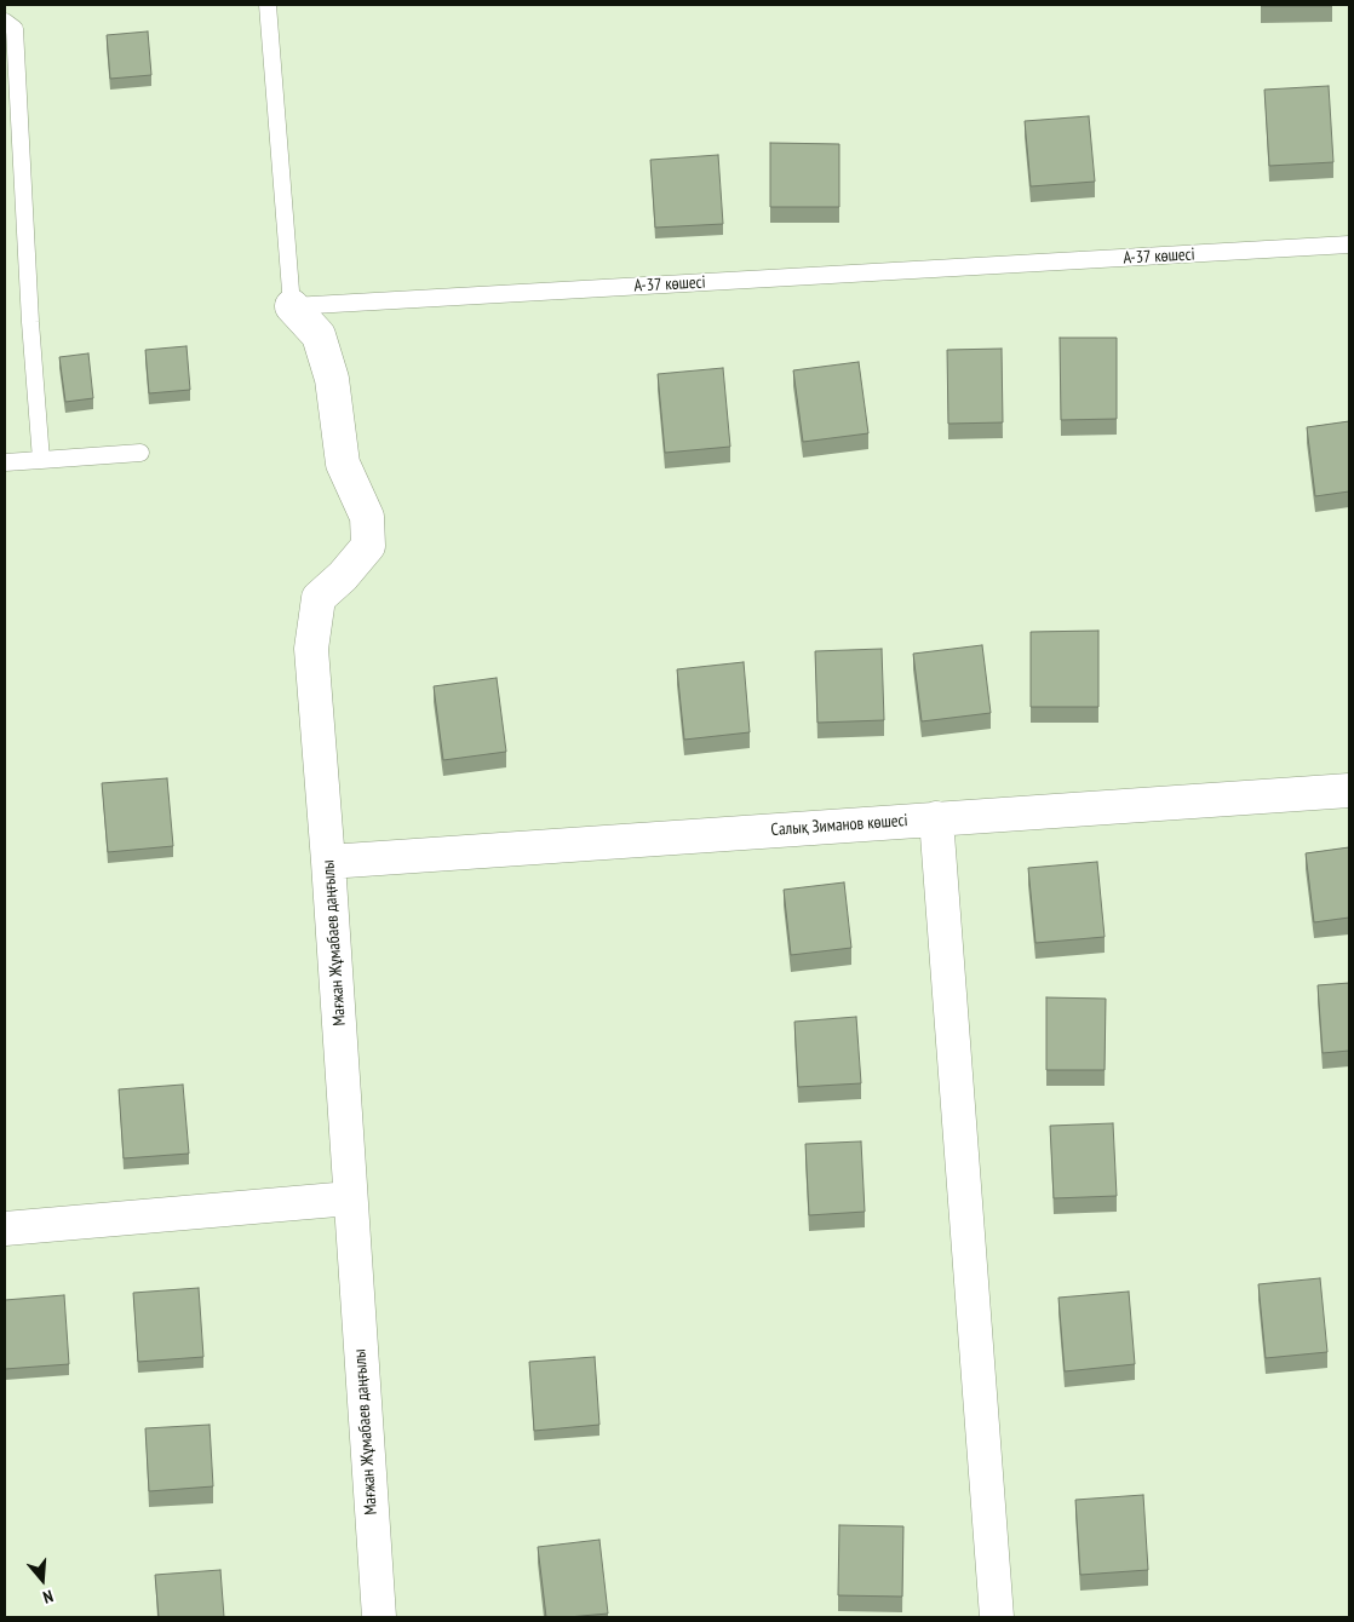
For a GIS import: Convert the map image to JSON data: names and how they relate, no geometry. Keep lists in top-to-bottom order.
{
  "streets": {
    "street": ["Салық Зиманов көшесі", "Мағжан Жұмабаев даңғылы"],
    "lane": ["А-37 көшесі"]
  },
  "crossings": [
    ["А-37 көшесі", "Мағжан Жұмабаев даңғылы"],
    ["Салық Зиманов көшесі", "Мағжан Жұмабаев даңғылы"]
  ],
  "north": "bottom"
}
